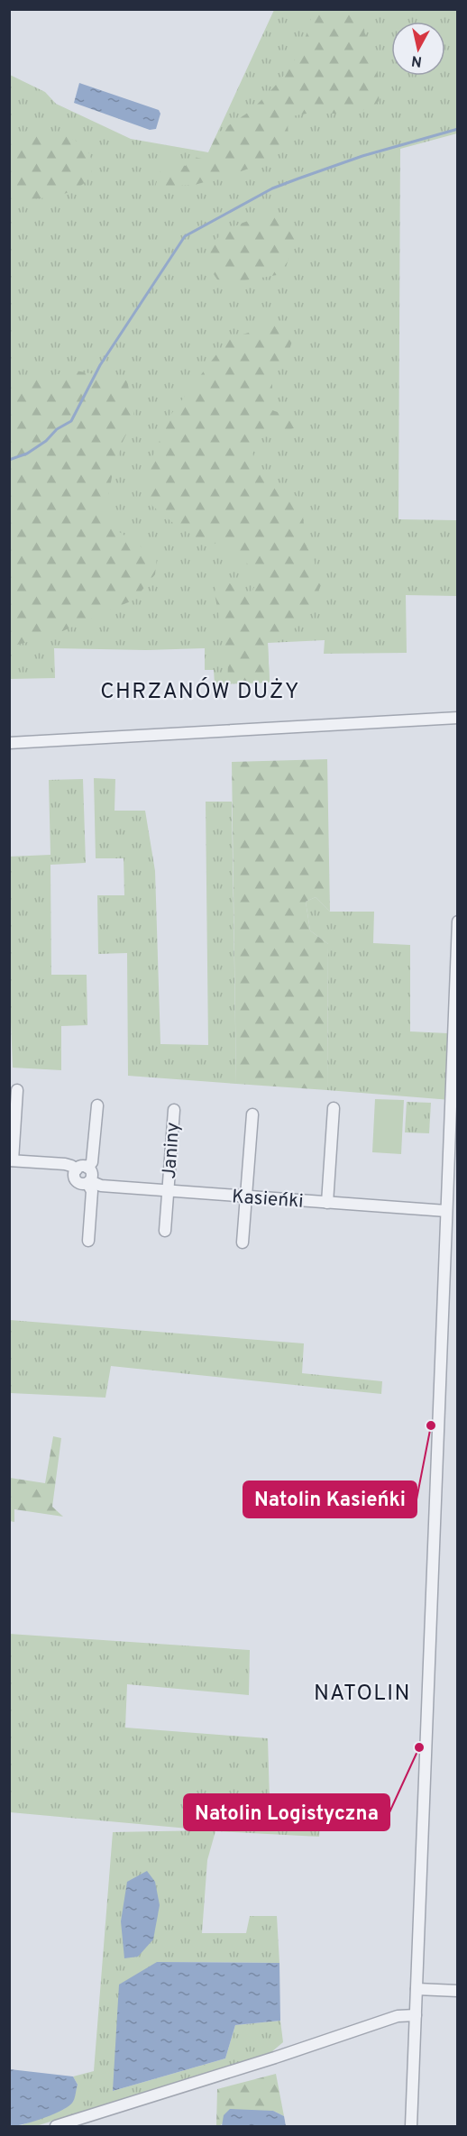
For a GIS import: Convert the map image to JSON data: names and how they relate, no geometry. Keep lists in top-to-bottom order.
{
  "streets": {
    "street": ["Janiny", "Kasieńki"]
  },
  "crossings": [
    ["Janiny", "Kasieńki"]
  ],
  "districts": ["CHRZANÓW DUŻY", "NATOLIN"],
  "places": ["Natolin Kasieńki", "Natolin Logistyczna"],
  "north": "bottom"
}
